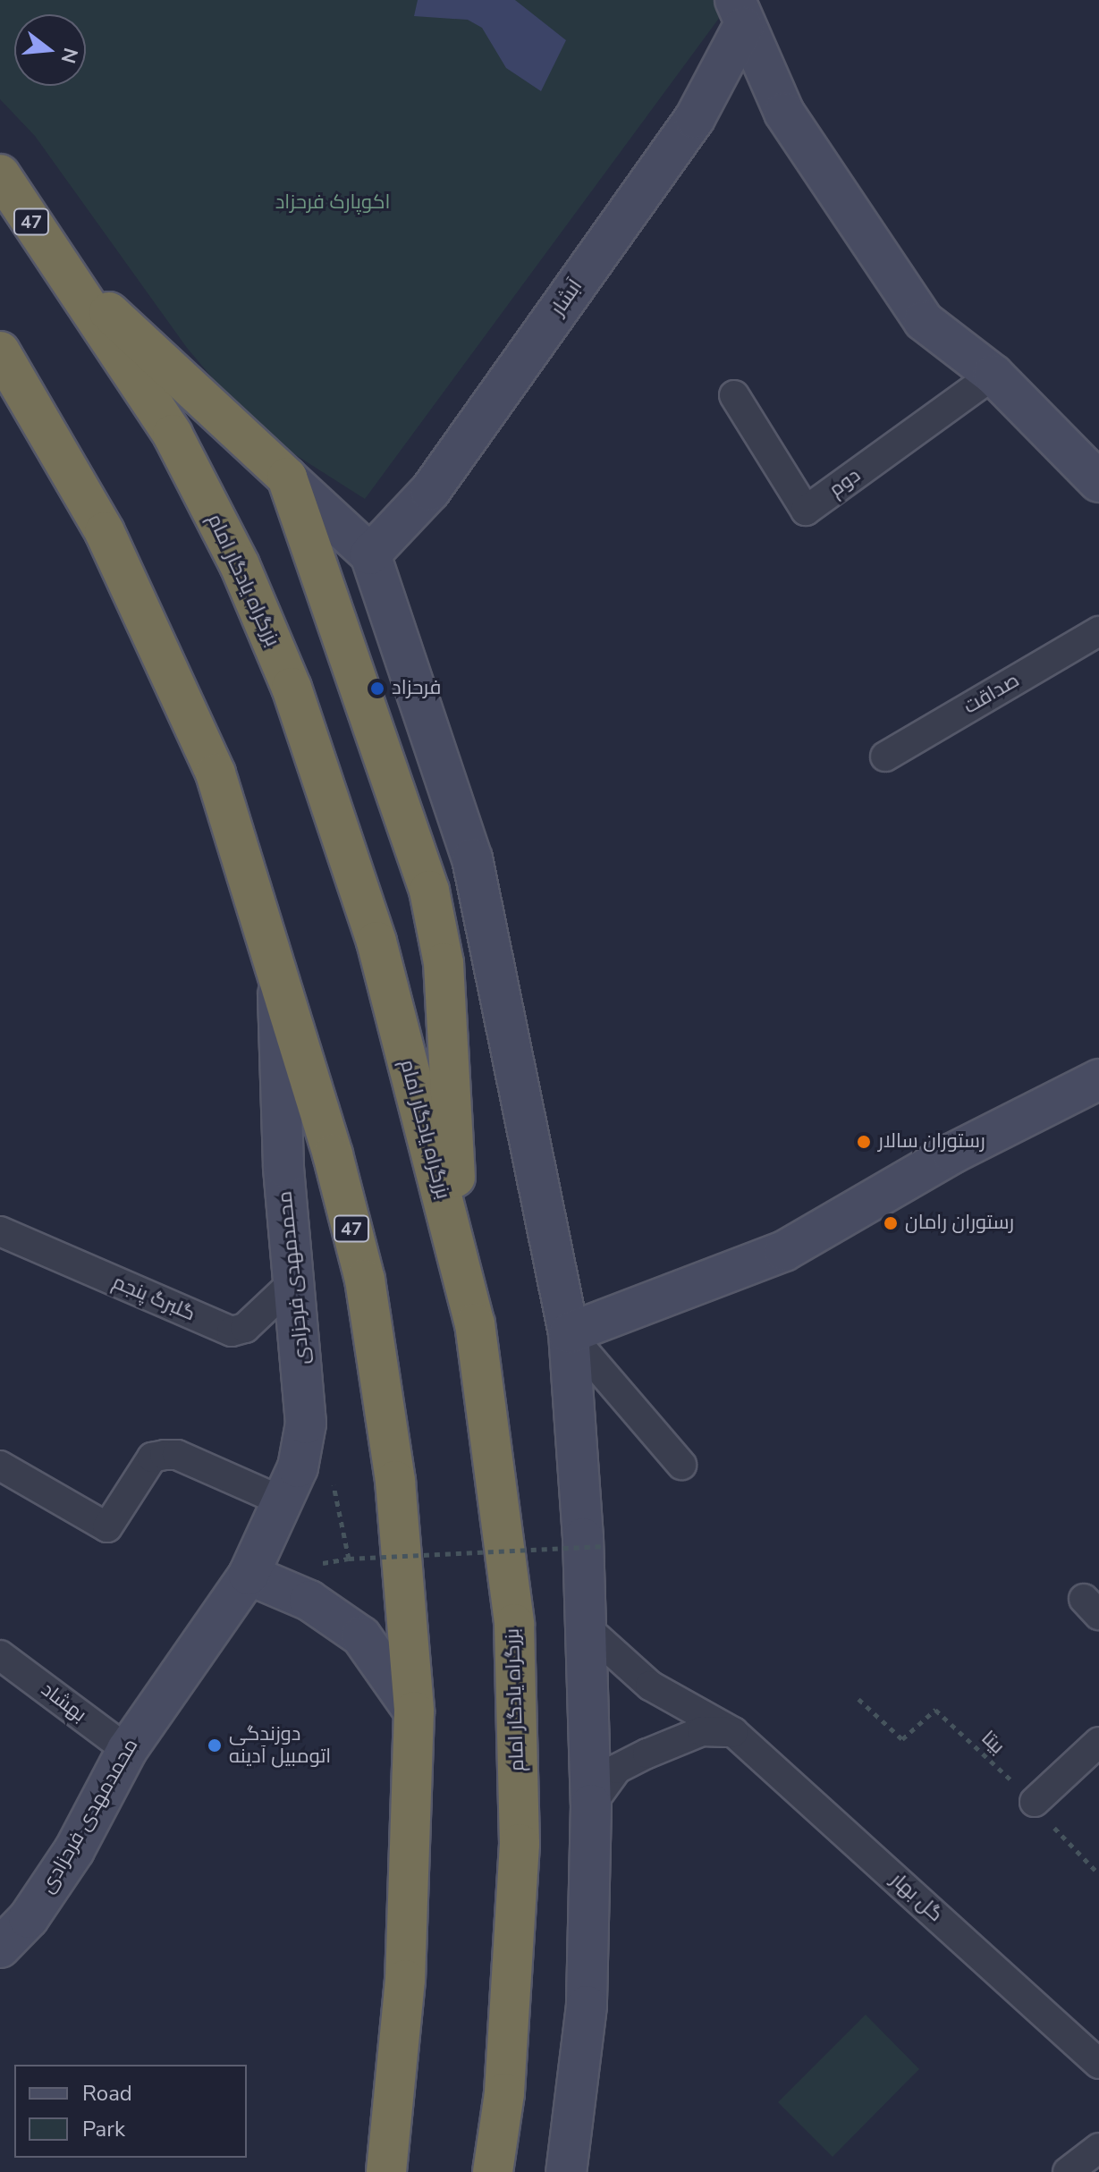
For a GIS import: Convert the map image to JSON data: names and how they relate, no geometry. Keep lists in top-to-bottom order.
{
  "streets": {
    "highway": ["47", "بزرگراه یادگار امام"],
    "street": [
      "آبشار",
      "دوم",
      "صداقت",
      "محمدمهدی فرحزادی",
      "گلبرگ پنجم",
      "بهشاد",
      "گل بهار"
    ],
    "path": ["بیتا"]
  },
  "crossings": [
    ["47", "محمدمهدی فرحزادی"],
    ["آبشار", "دوم"],
    ["محمدمهدی فرحزادی", "گلبرگ پنجم"],
    ["محمدمهدی فرحزادی", "بهشاد"]
  ],
  "parks": ["اکوپارک فرحزاد"],
  "places": [
    "فرحزاد",
    "رستوران سالار",
    "رستوران رامان",
    "دوزندگی اتومبیل آدینه"
  ],
  "legend": ["Road", "Park"],
  "north": "right"
}
